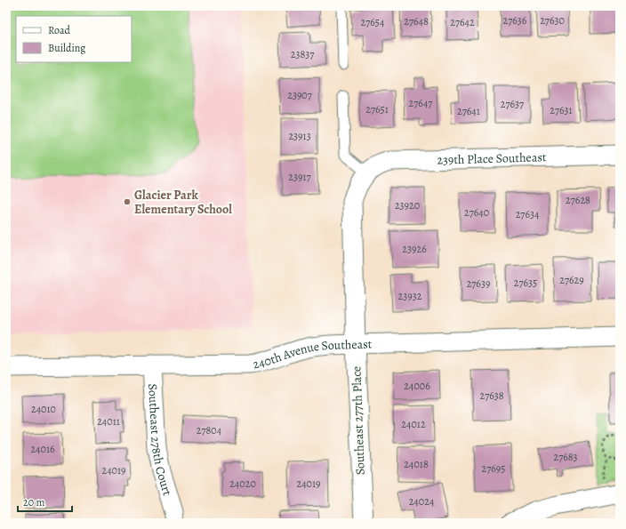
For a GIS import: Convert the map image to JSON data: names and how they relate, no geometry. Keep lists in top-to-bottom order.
{
  "streets": {
    "street": [
      "239th Place Southeast",
      "240th Avenue Southeast",
      "Southeast 277th Place",
      "Southeast 278th Court"
    ]
  },
  "crossings": [
    ["239th Place Southeast", "Southeast 277th Place"],
    ["240th Avenue Southeast", "Southeast 277th Place"],
    ["240th Avenue Southeast", "Southeast 278th Court"]
  ],
  "places": ["Glacier Park Elementary School"],
  "house_numbers": [
    "27636",
    "27630",
    "27648",
    "27654",
    "27642",
    "23837",
    "23907",
    "27647",
    "27637",
    "27651",
    "27631",
    "27641",
    "23913",
    "23917",
    "27628",
    "23920",
    "27640",
    "27634",
    "23926",
    "27629",
    "27635",
    "27639",
    "23932",
    "24006",
    "27638",
    "24010",
    "24011",
    "24012",
    "27804",
    "24016",
    "27683",
    "24018",
    "27695",
    "24019",
    "24020",
    "24019",
    "24024"
  ],
  "legend": ["Road", "Building"],
  "scale_bar": "20 m"
}
